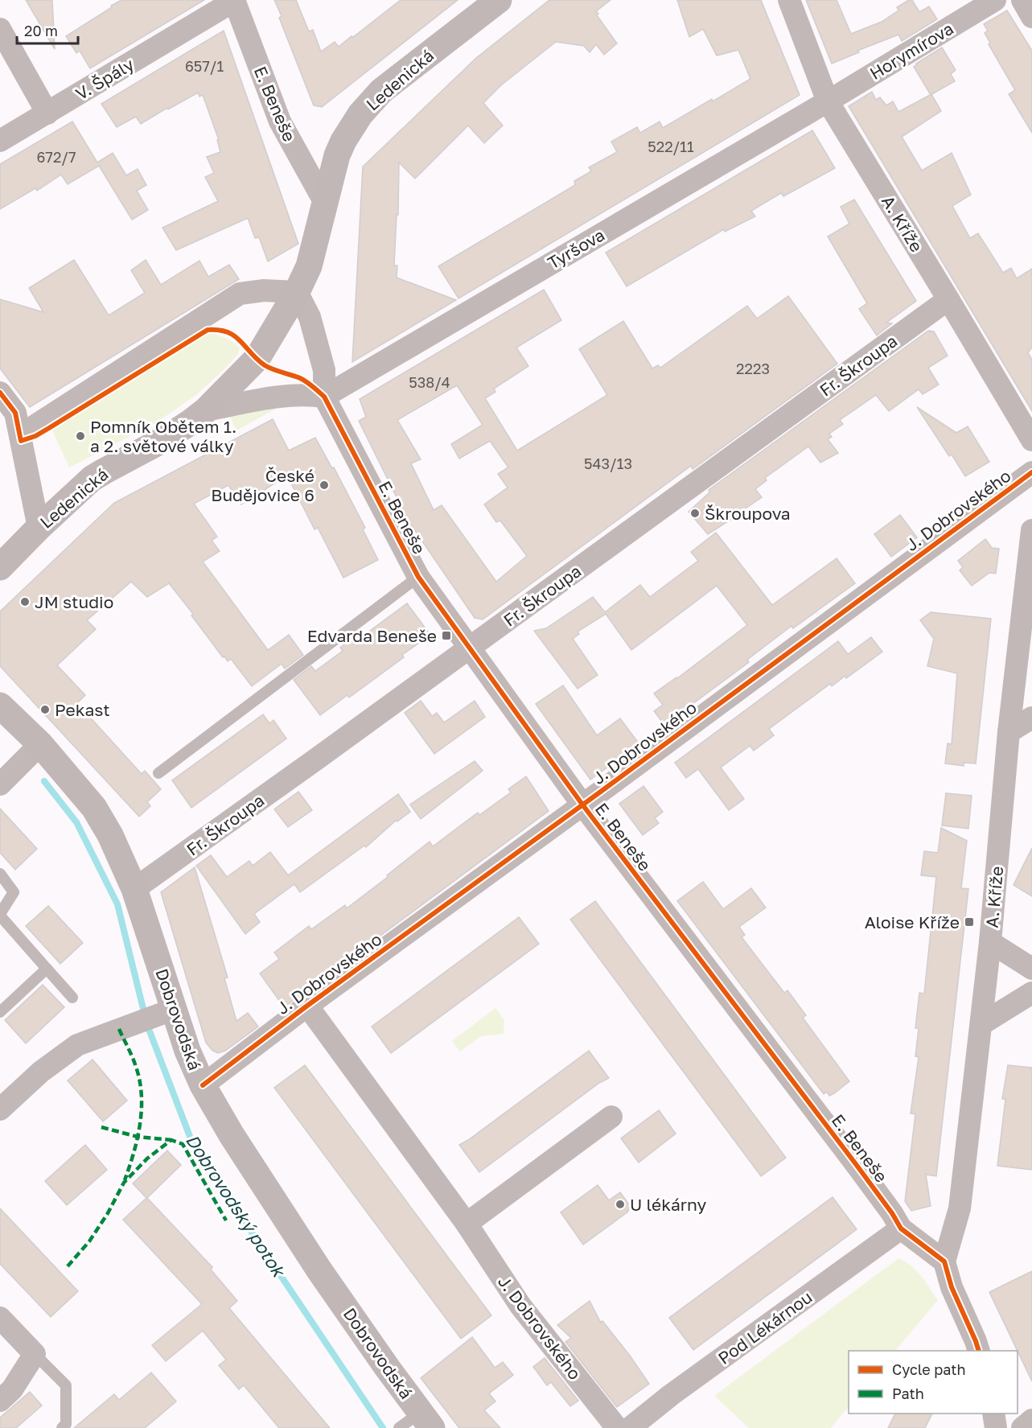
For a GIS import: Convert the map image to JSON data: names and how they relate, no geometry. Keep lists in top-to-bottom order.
{
  "streets": {
    "main road": ["Ledenická", "Dobrovodská"],
    "street": [
      "Horymírova",
      "V. Špály",
      "E. Beneše",
      "A. Kříže",
      "Tyršova",
      "Fr. Škroupa",
      "J. Dobrovského",
      "Pod Lékárnou"
    ]
  },
  "crossings": [
    ["Horymírova", "A. Kříže"],
    ["Horymírova", "Tyršova"],
    ["V. Špály", "E. Beneše"],
    ["Ledenická", "E. Beneše"],
    ["Ledenická", "Tyršova"],
    ["E. Beneše", "A. Kříže"],
    ["E. Beneše", "Tyršova"],
    ["E. Beneše", "Fr. Škroupa"],
    ["E. Beneše", "J. Dobrovského"],
    ["E. Beneše", "Pod Lékárnou"],
    ["A. Kříže", "Tyršova"],
    ["A. Kříže", "Fr. Škroupa"],
    ["Fr. Škroupa", "Dobrovodská"],
    ["J. Dobrovského", "Dobrovodská"]
  ],
  "water": ["Dobrovodský potok"],
  "places": {
    "other": [
      "Pomník Obětem 1. a 2. světové války",
      "České Budějovice 6",
      "Škroupova",
      "JM studio",
      "Pekast",
      "U lékárny"
    ],
    "transit": ["Edvarda Beneše", "Aloise Kříže"]
  },
  "house_numbers": [
    "657/1",
    "522/11",
    "672/7",
    "2223",
    "538/4",
    "543/13"
  ],
  "legend": ["Cycle path", "Path"],
  "scale_bar": "20 m"
}
